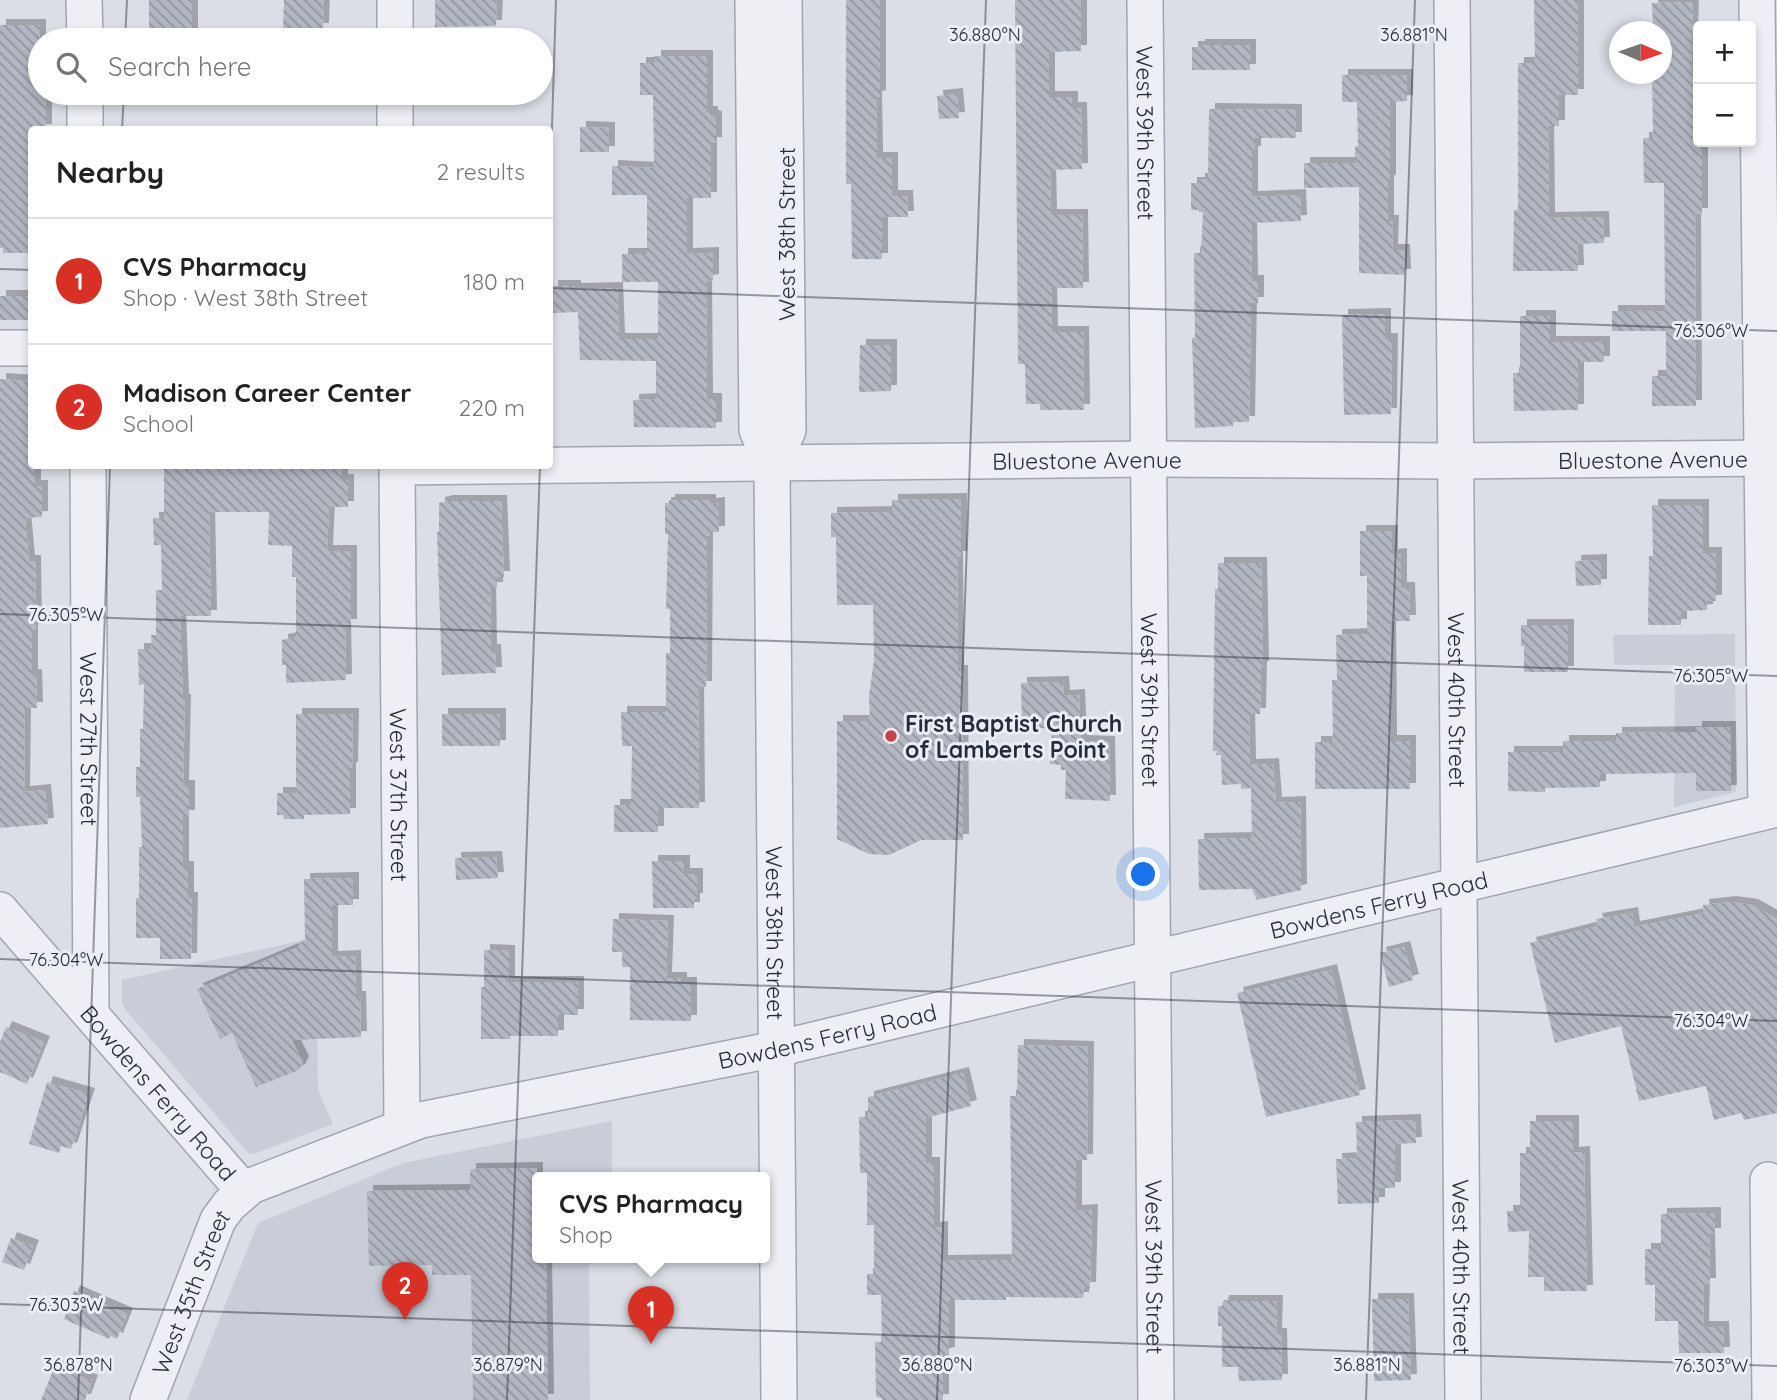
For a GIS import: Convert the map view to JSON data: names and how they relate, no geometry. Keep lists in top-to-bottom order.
{
  "streets": {
    "street": [
      "West 39th Street",
      "West 38th Street",
      "Bluestone Avenue",
      "West 40th Street",
      "West 27th Street",
      "West 37th Street",
      "Bowdens Ferry Road",
      "West 35th Street"
    ]
  },
  "crossings": [
    ["West 39th Street", "Bluestone Avenue"],
    ["West 39th Street", "Bowdens Ferry Road"],
    ["West 38th Street", "Bluestone Avenue"],
    ["West 38th Street", "Bowdens Ferry Road"],
    ["Bluestone Avenue", "West 40th Street"],
    ["West 40th Street", "Bowdens Ferry Road"],
    ["West 27th Street", "Bowdens Ferry Road"],
    ["West 37th Street", "Bowdens Ferry Road"],
    ["Bowdens Ferry Road", "West 35th Street"]
  ],
  "places": ["First Baptist Church of Lamberts Point"],
  "north": "right",
  "page": {
    "map_buttons": ["+", "−"],
    "search": "Search here",
    "heading": ["Nearby", "2 results"],
    "list": [
      {
        "mark": "1",
        "name": "CVS Pharmacy",
        "note": "Shop · West 38th Street",
        "value": "180 m"
      },
      {
        "mark": "2",
        "name": "Madison Career Center",
        "note": "School",
        "value": "220 m"
      }
    ],
    "popup": ["CVS Pharmacy", "Shop"],
    "pins": ["2", "1"]
  },
  "coordinates": [
    "36.880°N",
    "36.881°N",
    "76.306°W",
    "76.305°W",
    "76.304°W",
    "76.303°W",
    "36.878°N",
    "36.879°N"
  ]
}
